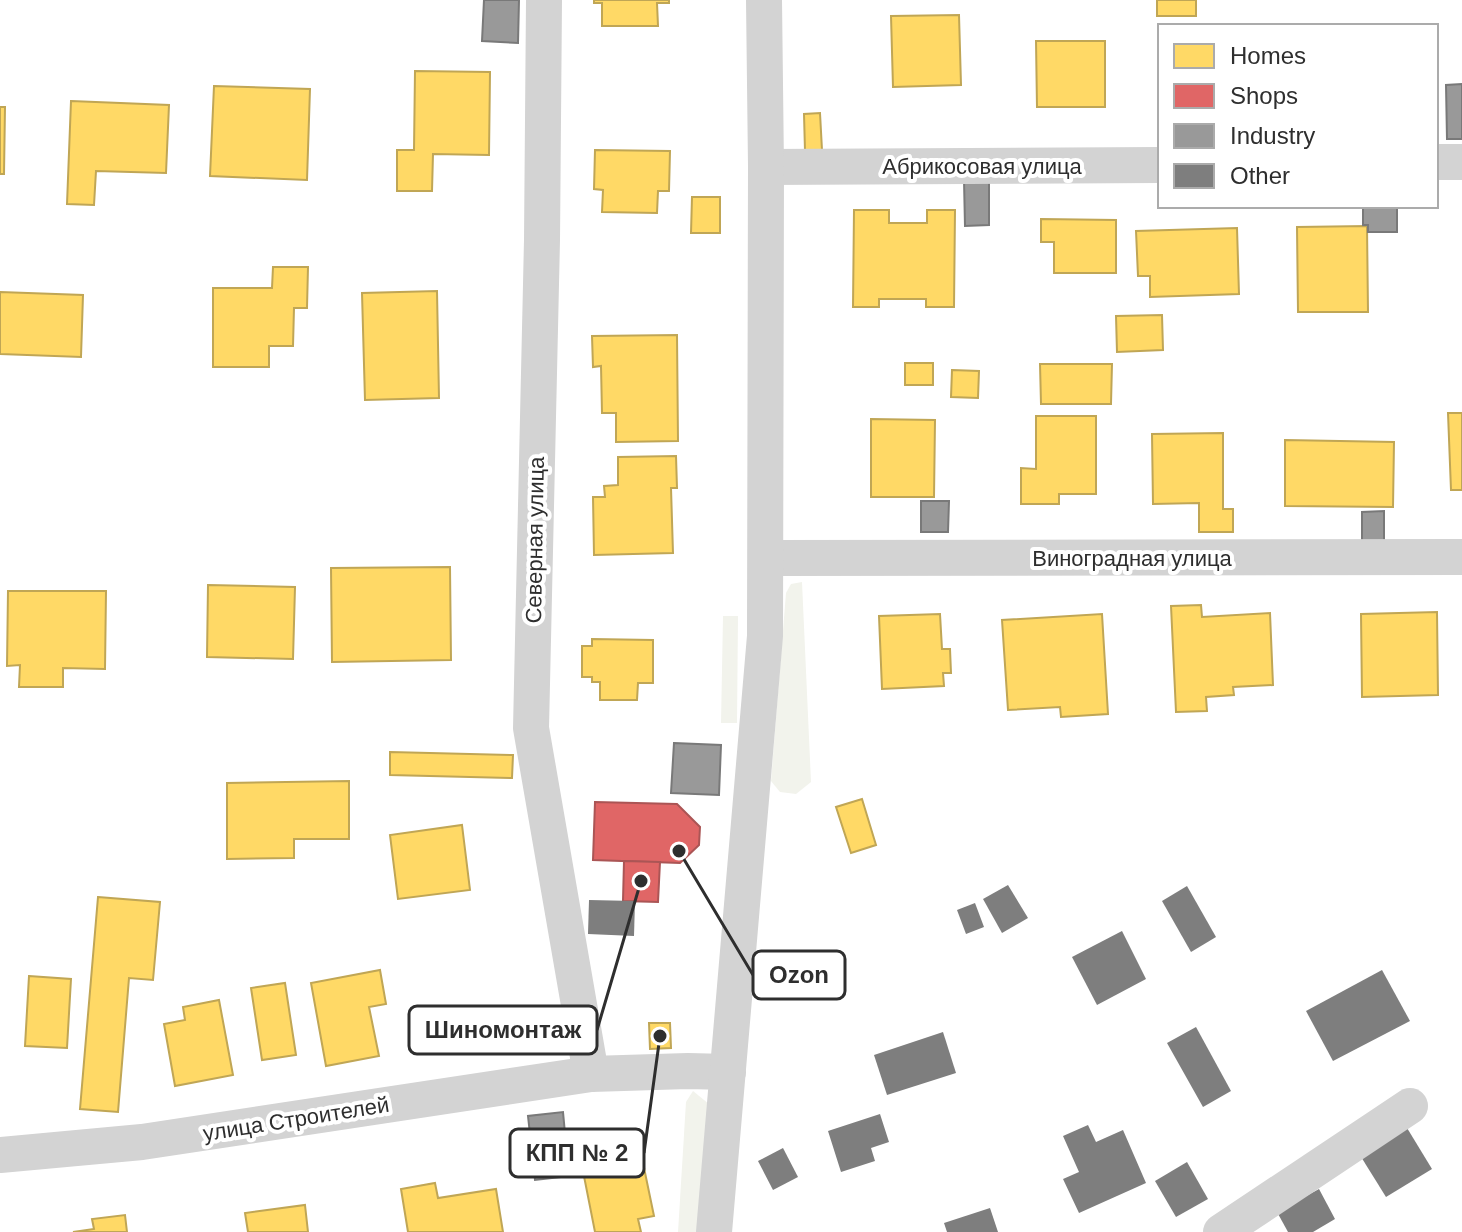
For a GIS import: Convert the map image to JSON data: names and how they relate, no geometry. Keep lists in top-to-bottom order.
{
  "streets": {
    "street": [
      "Абрикосовая улица",
      "Северная улица",
      "Виноградная улица",
      "улица Строителей"
    ]
  },
  "crossings": [
    ["Северная улица", "улица Строителей"]
  ],
  "places": ["Ozon", "Шиномонтаж", "КПП № 2"],
  "legend": [
    "Homes",
    "Shops",
    "Industry",
    "Other"
  ]
}
